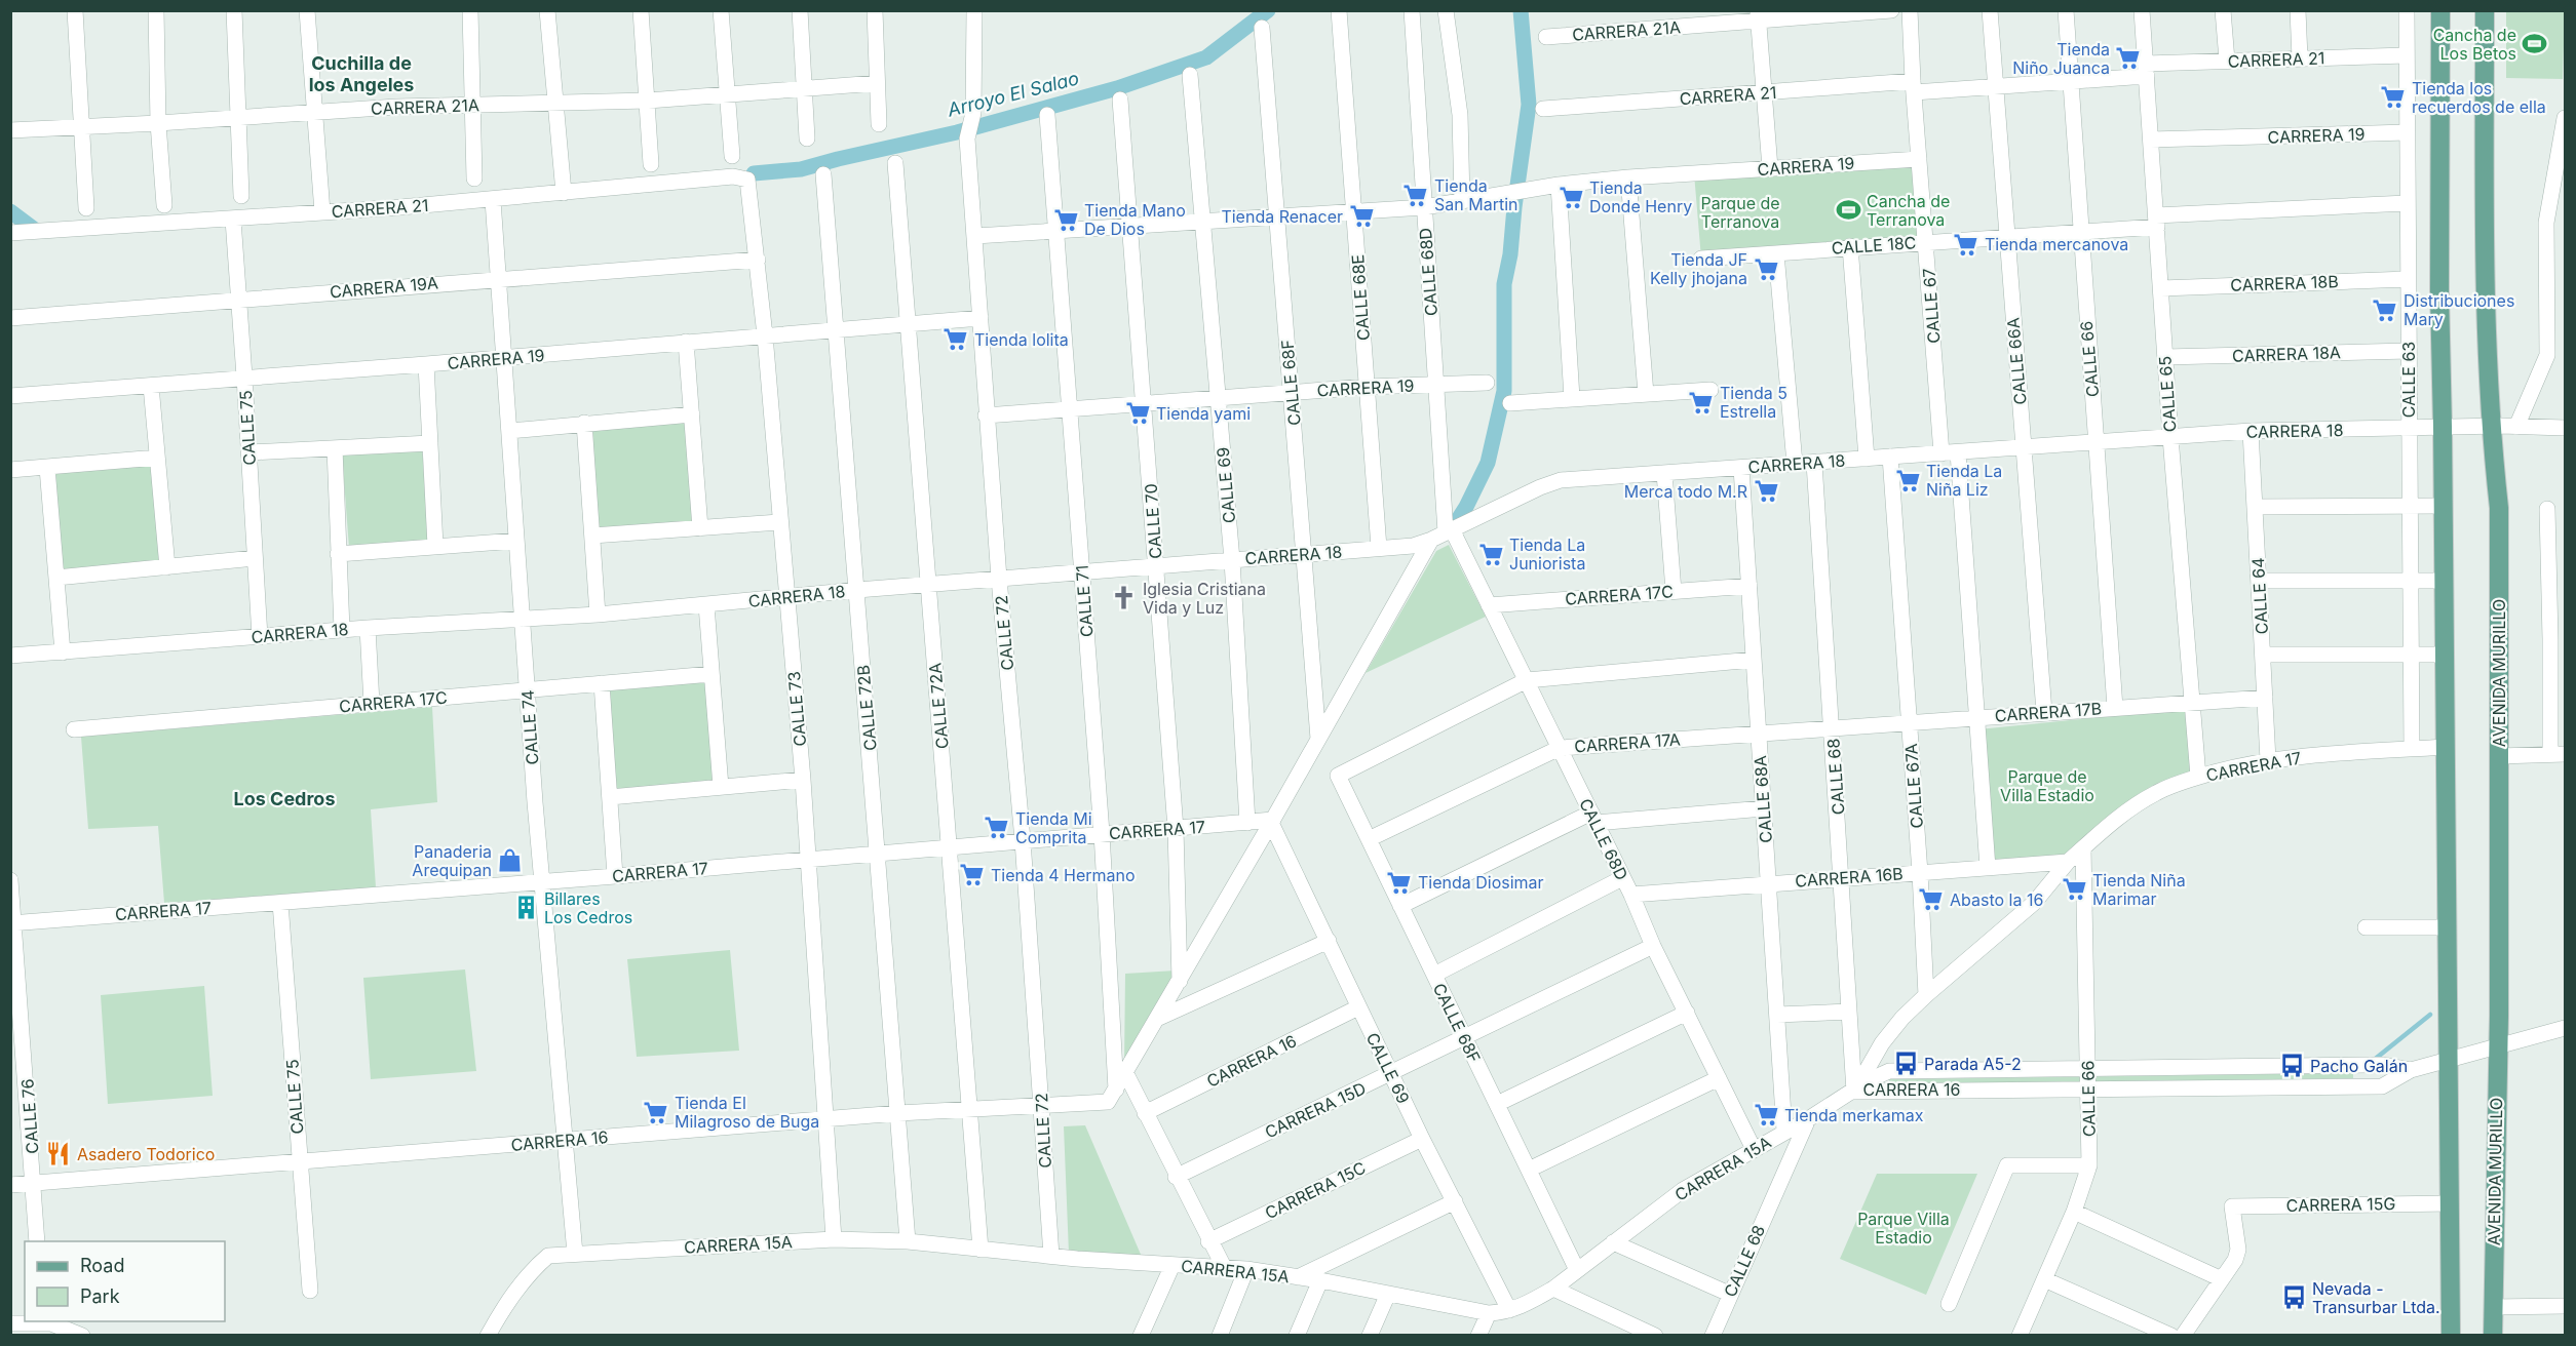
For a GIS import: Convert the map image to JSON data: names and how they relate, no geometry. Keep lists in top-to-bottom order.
{
  "streets": {
    "main road": ["AVENIDA MURILLO"],
    "street": [
      "CARRERA 21A",
      "CARRERA 21",
      "CARRERA 19",
      "CALLE 18C",
      "CALLE 68D",
      "CARRERA 18B",
      "CARRERA 19A",
      "CALLE 68E",
      "CALLE 67",
      "CARRERA 18A",
      "CALLE 66",
      "CALLE 66A",
      "CALLE 63",
      "CALLE 68F",
      "CALLE 65",
      "CALLE 75",
      "CARRERA 18",
      "CALLE 69",
      "CALLE 70",
      "CARRERA 17C",
      "CALLE 64",
      "CALLE 71",
      "CALLE 72",
      "CALLE 72A",
      "CALLE 72B",
      "CALLE 73",
      "CARRERA 17B",
      "CALLE 74",
      "CARRERA 17A",
      "CARRERA 17",
      "CALLE 68",
      "CALLE 67A",
      "CALLE 68A",
      "CARRERA 16B",
      "CARRERA 16",
      "CARRERA 15D",
      "CALLE 76",
      "CARRERA 15A",
      "CARRERA 15C",
      "CARRERA 15G"
    ]
  },
  "crossings": [
    ["CARRERA 21", "CALLE 67"],
    ["CARRERA 21", "CALLE 66"],
    ["CARRERA 21", "CALLE 66A"],
    ["CARRERA 21", "CALLE 63"],
    ["CARRERA 21", "CALLE 65"],
    ["CARRERA 21", "CALLE 75"],
    ["CARRERA 21", "CALLE 73"],
    ["CARRERA 21", "CALLE 74"],
    ["CARRERA 19", "CALLE 68D"],
    ["CARRERA 19", "CALLE 68E"],
    ["CARRERA 19", "CALLE 67"],
    ["CARRERA 19", "CALLE 63"],
    ["CARRERA 19", "CALLE 68F"],
    ["CARRERA 19", "CALLE 65"],
    ["CARRERA 19", "CALLE 75"],
    ["CARRERA 19", "CALLE 69"],
    ["CARRERA 19", "CALLE 70"],
    ["CARRERA 19", "CALLE 71"],
    ["CARRERA 19", "CALLE 72"],
    ["CARRERA 19", "CALLE 72A"],
    ["CARRERA 19", "CALLE 72B"],
    ["CARRERA 19", "CALLE 73"],
    ["CARRERA 19", "CALLE 74"],
    ["CALLE 18C", "CALLE 67"],
    ["CALLE 18C", "CALLE 66"],
    ["CALLE 18C", "CALLE 66A"],
    ["CALLE 18C", "CALLE 63"],
    ["CALLE 18C", "CALLE 65"],
    ["CALLE 68D", "CALLE 68F"],
    ["CALLE 68D", "CARRERA 18"],
    ["CALLE 68D", "CARRERA 17C"],
    ["CALLE 68D", "CARRERA 17A"],
    ["CALLE 68D", "CARRERA 16B"],
    ["CALLE 68D", "CARRERA 15D"],
    ["CALLE 68D", "CARRERA 15A"],
    ["CARRERA 18B", "CALLE 63"],
    ["CARRERA 18B", "CALLE 65"],
    ["CARRERA 19A", "CALLE 75"],
    ["CARRERA 19A", "CALLE 73"],
    ["CARRERA 19A", "CALLE 74"],
    ["CALLE 68E", "CARRERA 18"],
    ["CALLE 67", "CARRERA 18"],
    ["CARRERA 18A", "CALLE 63"],
    ["CARRERA 18A", "CALLE 65"],
    ["CALLE 66", "CARRERA 18"],
    ["CALLE 66", "CARRERA 17B"],
    ["CALLE 66", "CARRERA 17"],
    ["CALLE 66", "CARRERA 16"],
    ["CALLE 66A", "CARRERA 18"],
    ["CALLE 66A", "CARRERA 17B"],
    ["CALLE 63", "CARRERA 18"],
    ["CALLE 63", "CARRERA 17"],
    ["CALLE 68F", "CARRERA 18"],
    ["CALLE 68F", "CARRERA 17A"],
    ["CALLE 68F", "CARRERA 15D"],
    ["CALLE 68F", "CARRERA 15A"],
    ["CALLE 65", "CARRERA 18"],
    ["CALLE 65", "CARRERA 17B"],
    ["CALLE 65", "CARRERA 17"],
    ["CALLE 75", "CARRERA 18"],
    ["CALLE 75", "CARRERA 17"],
    ["CALLE 75", "CARRERA 16"],
    ["CARRERA 18", "CALLE 69"],
    ["CARRERA 18", "CALLE 70"],
    ["CARRERA 18", "CALLE 64"],
    ["CARRERA 18", "CALLE 71"],
    ["CARRERA 18", "CALLE 72"],
    ["CARRERA 18", "AVENIDA MURILLO"],
    ["CARRERA 18", "CALLE 72A"],
    ["CARRERA 18", "CALLE 72B"],
    ["CARRERA 18", "CALLE 73"],
    ["CARRERA 18", "CALLE 74"],
    ["CARRERA 18", "CALLE 68"],
    ["CARRERA 18", "CALLE 67A"],
    ["CARRERA 18", "CALLE 68A"],
    ["CALLE 69", "CARRERA 17"],
    ["CALLE 69", "CARRERA 16"],
    ["CALLE 69", "CARRERA 15D"],
    ["CALLE 69", "CARRERA 15A"],
    ["CALLE 69", "CARRERA 15C"],
    ["CALLE 70", "CARRERA 17"],
    ["CARRERA 17C", "CALLE 74"],
    ["CARRERA 17C", "CALLE 68A"],
    ["CALLE 64", "CARRERA 17B"],
    ["CALLE 64", "CARRERA 17"],
    ["CALLE 71", "CARRERA 17"],
    ["CALLE 71", "CARRERA 16"],
    ["CALLE 72", "CARRERA 17"],
    ["CALLE 72", "CARRERA 16"],
    ["CALLE 72", "CARRERA 15A"],
    ["AVENIDA MURILLO", "CARRERA 16"],
    ["CALLE 72A", "CARRERA 17"],
    ["CALLE 72A", "CARRERA 16"],
    ["CALLE 72A", "CARRERA 15A"],
    ["CALLE 72B", "CARRERA 17"],
    ["CALLE 72B", "CARRERA 16"],
    ["CALLE 72B", "CARRERA 15A"],
    ["CALLE 73", "CARRERA 17"],
    ["CALLE 73", "CARRERA 16"],
    ["CALLE 73", "CARRERA 15A"],
    ["CARRERA 17B", "CARRERA 17A"],
    ["CARRERA 17B", "CALLE 68"],
    ["CARRERA 17B", "CALLE 67A"],
    ["CALLE 74", "CARRERA 17"],
    ["CALLE 74", "CARRERA 16"],
    ["CALLE 74", "CARRERA 15A"],
    ["CARRERA 17A", "CALLE 68"],
    ["CARRERA 17A", "CALLE 68A"],
    ["CARRERA 17", "CALLE 76"],
    ["CALLE 68", "CARRERA 16B"],
    ["CALLE 68", "CARRERA 16"],
    ["CALLE 68", "CARRERA 15A"],
    ["CALLE 67A", "CARRERA 16B"],
    ["CALLE 68A", "CARRERA 16B"],
    ["CALLE 68A", "CARRERA 15A"],
    ["CARRERA 16", "CALLE 76"],
    ["CARRERA 16", "CARRERA 15A"]
  ],
  "districts": ["Cuchilla de los Angeles", "Los Cedros"],
  "water": ["Arroyo El Salao"],
  "parks": ["Parque de Terranova", "Parque de Villa Estadio", "Parque Villa Estadio"],
  "places": {
    "sports": ["Cancha de Los Betos", "Cancha de Terranova"],
    "supermarket": [
      "Tienda Niño Juanca",
      "Tienda los recuerdos de ella",
      "Tienda San Martin",
      "Tienda Donde Henry",
      "Tienda Renacer",
      "Tienda Mano De Dios",
      "Tienda mercanova",
      "Tienda JF Kelly jhojana",
      "Distribuciones Mary",
      "Tienda lolita",
      "Tienda 5 Estrella",
      "Tienda yami",
      "Tienda La Niña Liz",
      "Merca todo M.R",
      "Tienda La Juniorista",
      "Tienda Mi Comprita",
      "Tienda 4 Hermano",
      "Tienda Diosimar",
      "Tienda Niña Marimar",
      "Abasto la 16",
      "Tienda El Milagroso de Buga",
      "Tienda merkamax"
    ],
    "church": ["Iglesia Cristiana Vida y Luz"],
    "shop": ["Panaderia Arequipan"],
    "building": ["Billares Los Cedros"],
    "bus stop": ["Parada A5-2", "Pacho Galán", "Nevada - Transurbar Ltda."],
    "restaurant": ["Asadero Todorico"]
  },
  "legend": ["Road", "Park"]
}
